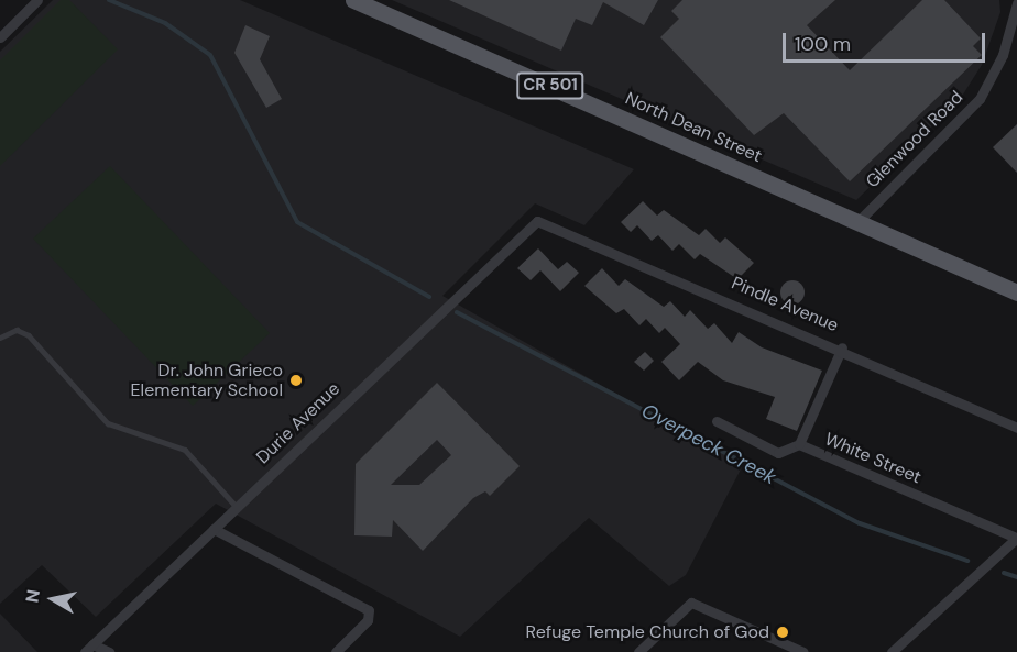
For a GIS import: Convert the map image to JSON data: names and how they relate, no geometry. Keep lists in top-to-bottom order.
{
  "streets": {
    "main road": ["CR 501", "North Dean Street"],
    "street": [
      "Glenwood Road",
      "Pindle Avenue",
      "Durie Avenue",
      "White Street"
    ]
  },
  "crossings": [
    ["North Dean Street", "Glenwood Road"],
    ["Pindle Avenue", "Durie Avenue"]
  ],
  "water": ["Overpeck Creek"],
  "places": ["Dr. John Grieco Elementary School", "Refuge Temple Church of God"],
  "scale_bar": "100 m",
  "north": "left"
}
